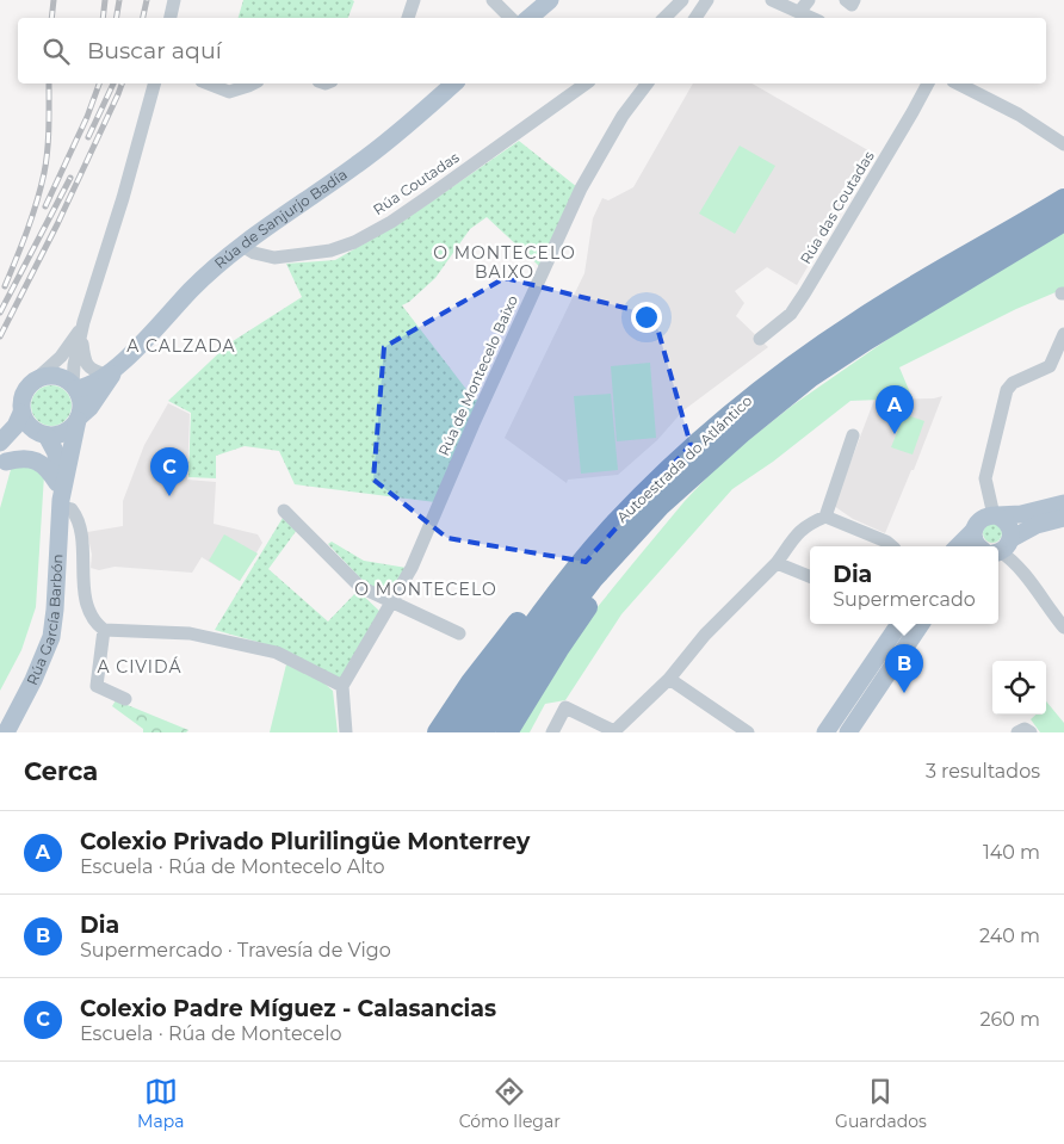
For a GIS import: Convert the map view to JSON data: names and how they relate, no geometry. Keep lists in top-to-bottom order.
{
  "streets": {
    "highway": ["Autoestrada do Atlántico"],
    "main road": ["Rúa de Sanjurjo Badía", "Rúa García Barbón"],
    "street": ["Rúa Coutadas", "Rúa das Coutadas", "Rúa de Montecelo Baixo"]
  },
  "crossings": [
    ["Rúa Coutadas", "Rúa de Sanjurjo Badía"],
    ["Rúa de Sanjurjo Badía", "Rúa García Barbón"]
  ],
  "districts": [
    "O MONTECELO BAIXO",
    "A CALZADA",
    "O MONTECELO",
    "A CIVIDÁ"
  ],
  "page": {
    "search": "Buscar aquí",
    "pins": ["A", "C", "B"],
    "popup": ["Dia", "Supermercado"],
    "heading": ["Cerca", "3 resultados"],
    "list": [
      {
        "mark": "A",
        "name": "Colexio Privado Plurilingüe Monterrey",
        "note": "Escuela · Rúa de Montecelo Alto",
        "value": "140 m"
      },
      {
        "mark": "B",
        "name": "Dia",
        "note": "Supermercado · Travesía de Vigo",
        "value": "240 m"
      },
      {
        "mark": "C",
        "name": "Colexio Padre Míguez - Calasancias",
        "note": "Escuela · Rúa de Montecelo",
        "value": "260 m"
      }
    ],
    "nav": ["Mapa", "Cómo llegar", "Guardados"]
  }
}
